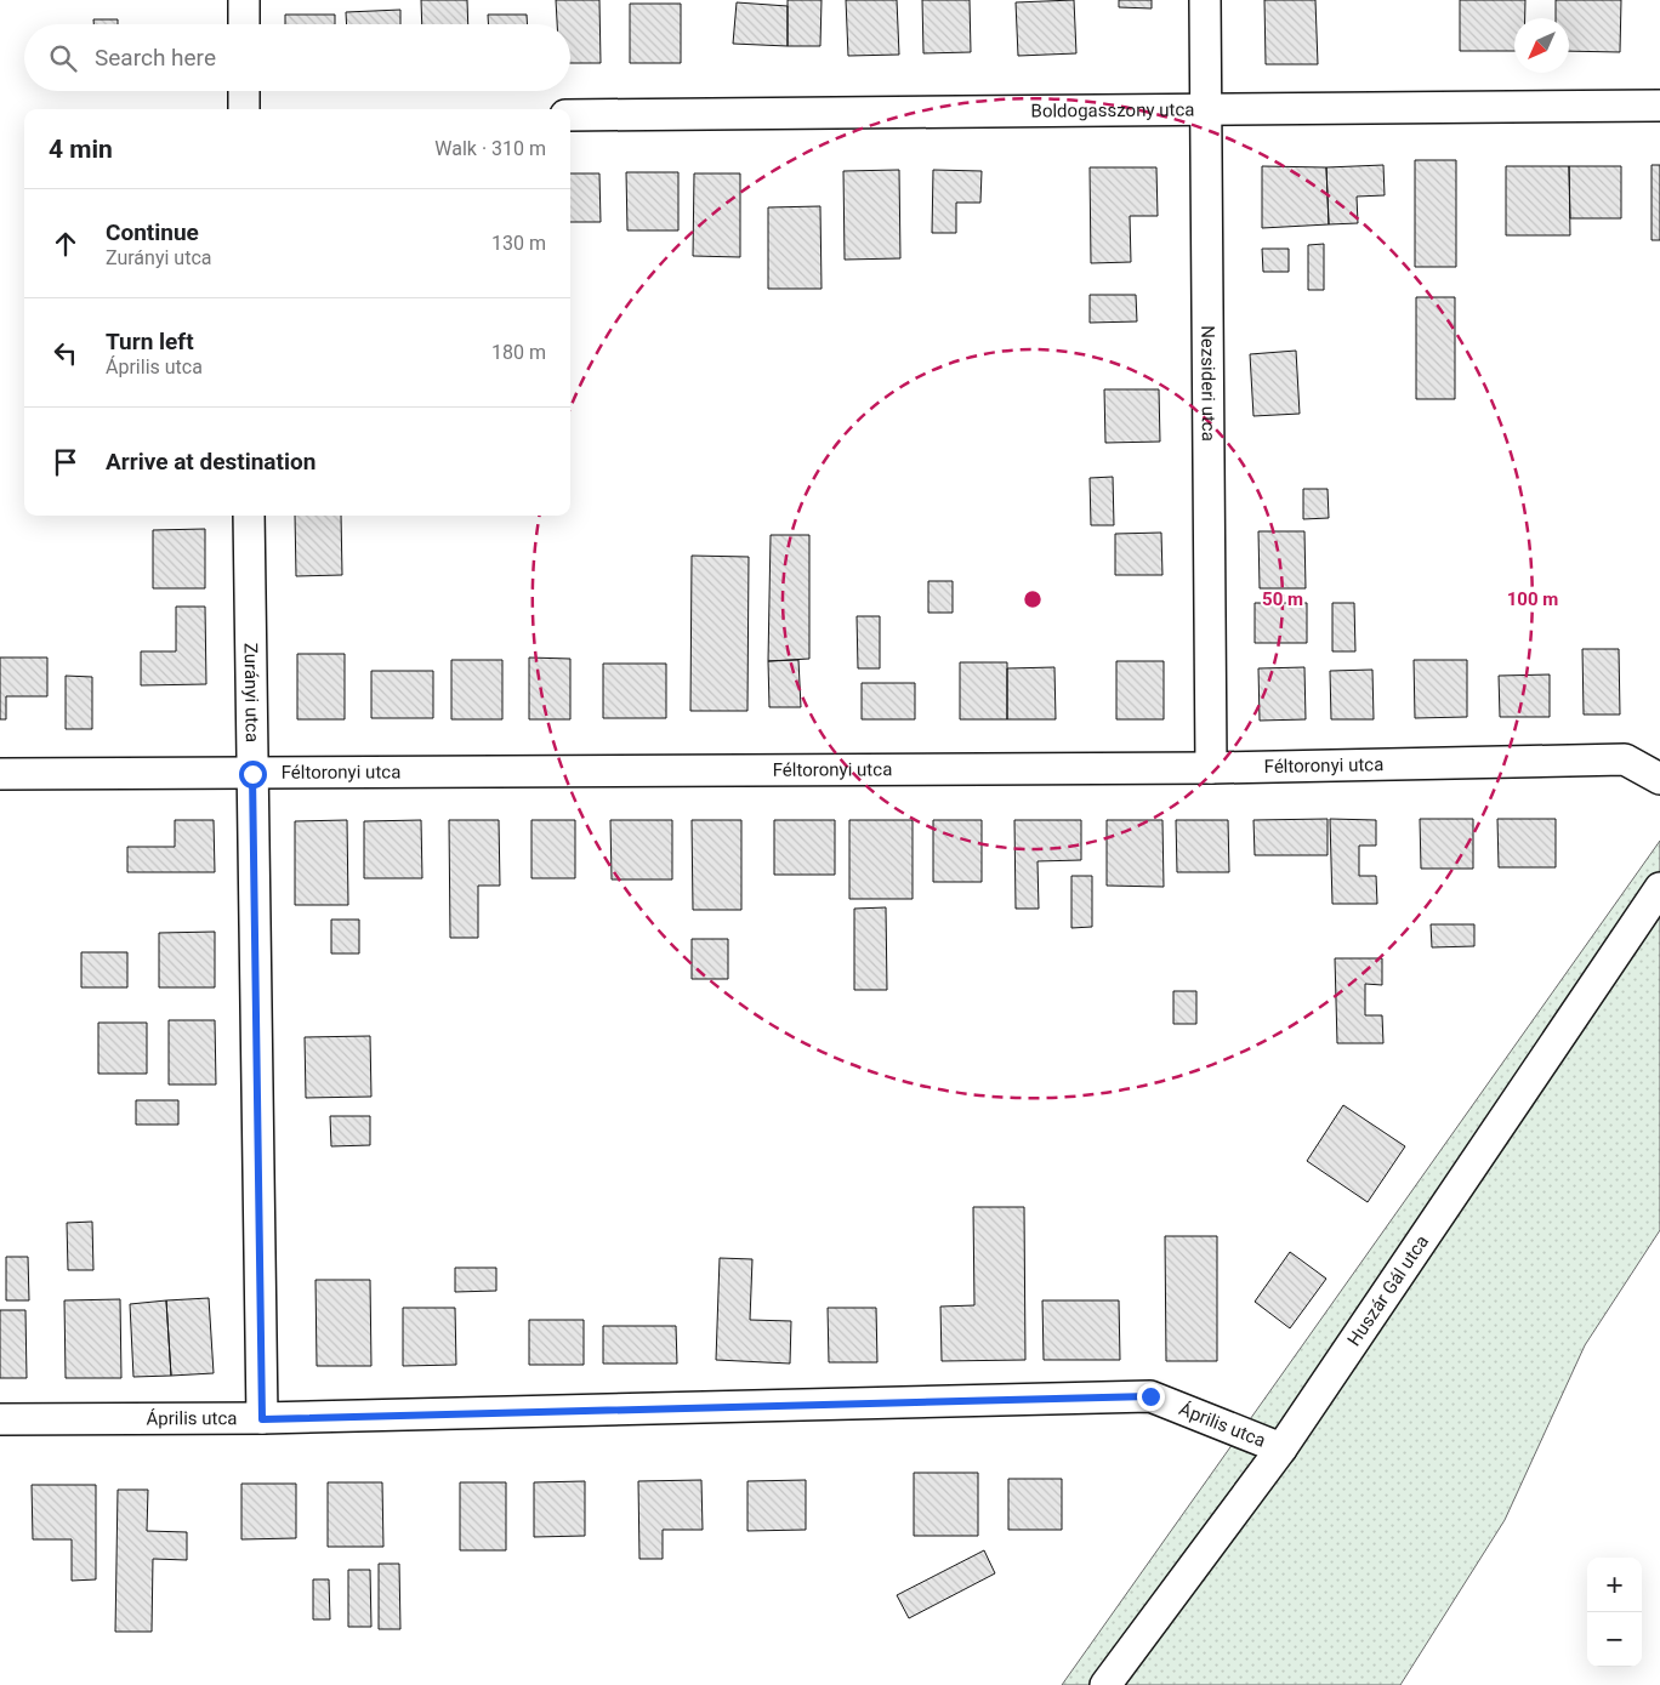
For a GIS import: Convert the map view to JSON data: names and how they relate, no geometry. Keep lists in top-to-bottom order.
{
  "streets": {
    "street": [
      "Boldogasszony utca",
      "Nezsideri utca",
      "Zurányi utca",
      "Féltoronyi utca",
      "Huszár Gál utca",
      "Április utca"
    ]
  },
  "crossings": [
    ["Boldogasszony utca", "Nezsideri utca"],
    ["Nezsideri utca", "Féltoronyi utca"],
    ["Zurányi utca", "Féltoronyi utca"],
    ["Zurányi utca", "Április utca"],
    ["Huszár Gál utca", "Április utca"]
  ],
  "north": "bottom left",
  "page": {
    "search": "Search here",
    "heading": ["4 min", "Walk · 310 m"],
    "list": [
      ["Continue", "Zurányi utca", "130 m"],
      ["Turn left", "Április utca", "180 m"],
      "Arrive at destination"
    ],
    "map_buttons": ["+", "−"]
  },
  "rings": ["50 m", "100 m"]
}
